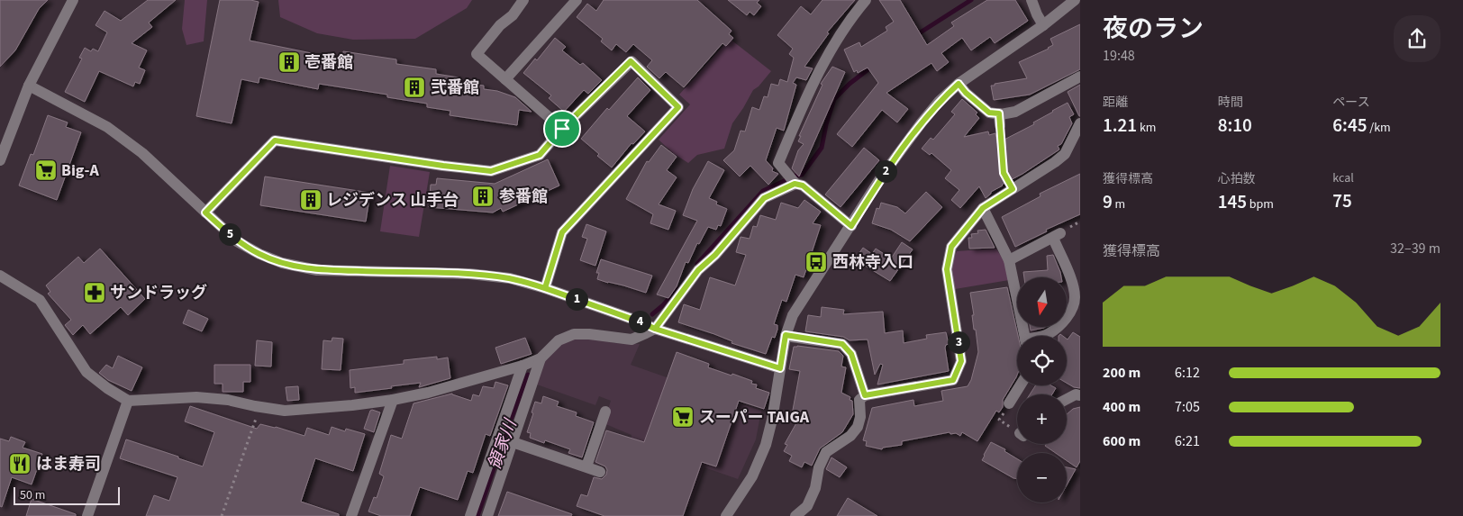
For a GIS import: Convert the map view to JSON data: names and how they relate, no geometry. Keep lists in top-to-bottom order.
{
  "water": ["領家川"],
  "places": {
    "building": [
      "壱番館",
      "弐番館",
      "参番館",
      "レジデンス 山手台"
    ],
    "supermarket": ["Big-A", "スーパー TAIGA"],
    "bus stop": ["西林寺入口"],
    "pharmacy": ["サンドラッグ"],
    "restaurant": ["はま寿司"]
  },
  "scale_bar": "50 m",
  "north": "bottom",
  "page": {
    "heading": ["夜のラン", "19:48"],
    "stats": [
      ["距離", "1.21 km"],
      ["時間", "8:10"],
      ["ペース", "6:45 /km"],
      ["獲得標高", "9 m"],
      ["心拍数", "145 bpm"],
      ["kcal", "75"]
    ],
    "pins": [
      "2",
      "5",
      "1",
      "4",
      "3"
    ],
    "chart": ["獲得標高", "32–39 m"],
    "map_buttons": ["+", "−"],
    "list": [
      {
        "name": "200 m",
        "note": "6:12"
      },
      {
        "name": "400 m",
        "note": "7:05"
      },
      {
        "name": "600 m",
        "note": "6:21"
      }
    ],
    "scale": "50 m"
  }
}
